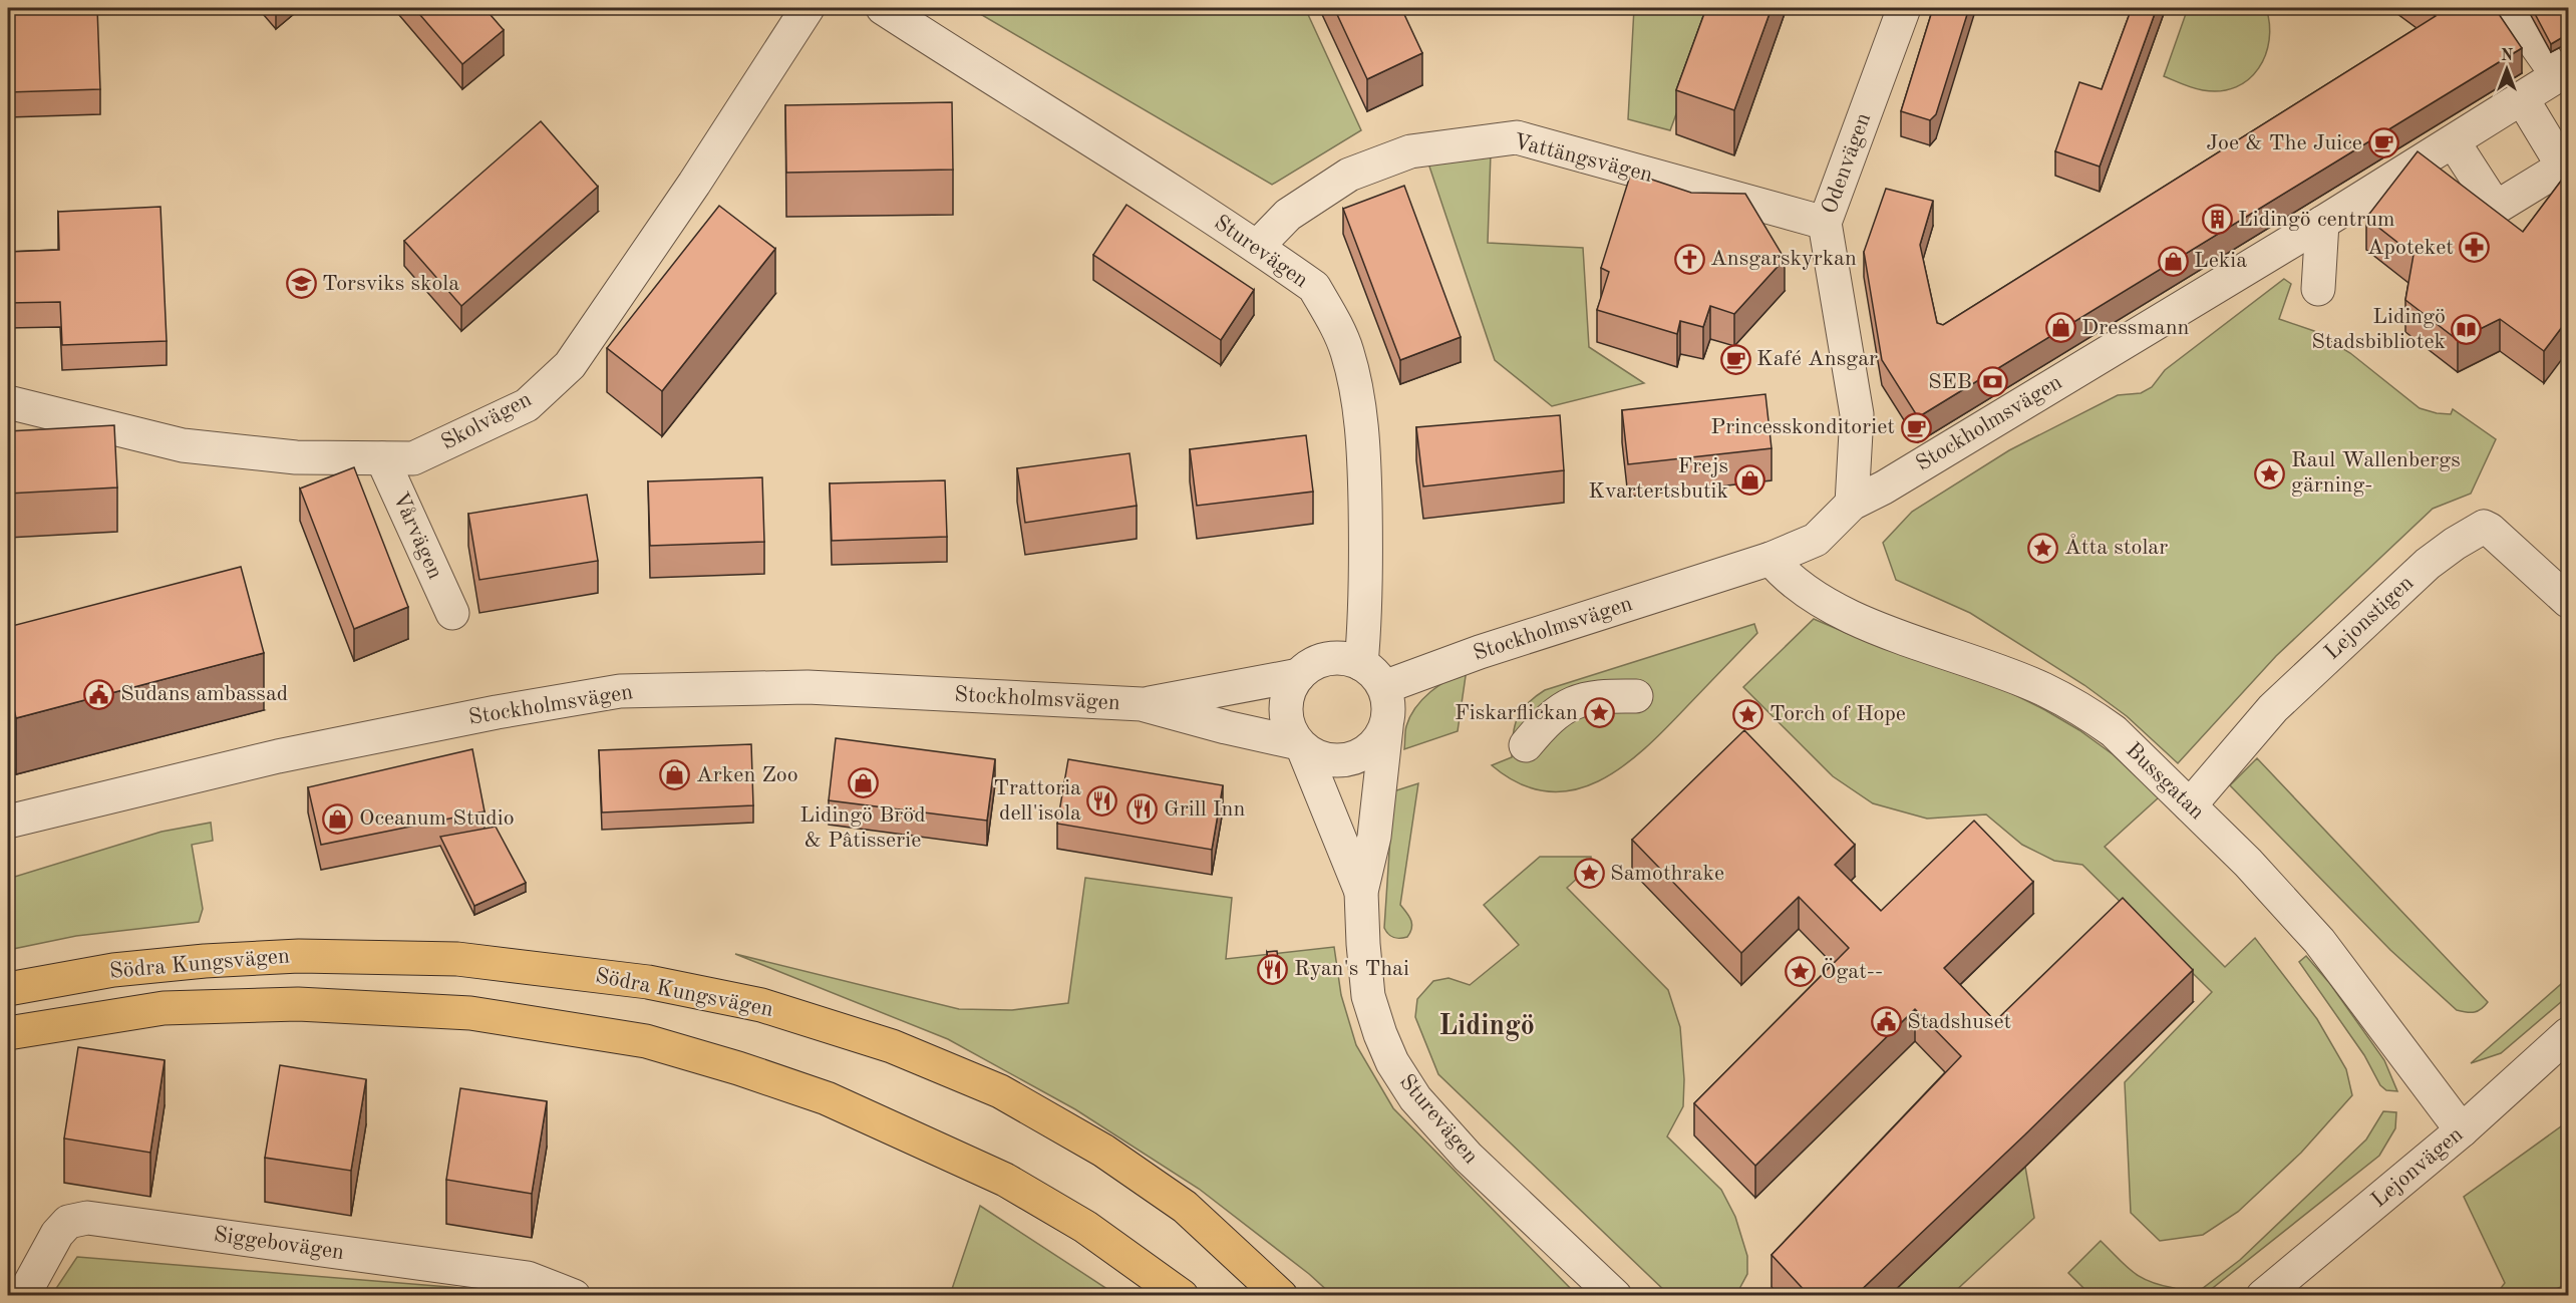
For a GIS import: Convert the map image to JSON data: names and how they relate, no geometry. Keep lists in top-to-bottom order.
{
  "streets": {
    "main road": ["Södra Kungsvägen"],
    "street": [
      "Vattängsvägen",
      "Odenvägen",
      "Sturevägen",
      "Skolvägen",
      "Stockholmsvägen",
      "Vårvägen",
      "Lejonstigen",
      "Bussgatan",
      "Lejonvägen",
      "Siggebovägen"
    ]
  },
  "crossings": [
    ["Vattängsvägen", "Odenvägen"],
    ["Vattängsvägen", "Sturevägen"],
    ["Odenvägen", "Stockholmsvägen"],
    ["Sturevägen", "Stockholmsvägen"],
    ["Skolvägen", "Vårvägen"],
    ["Stockholmsvägen", "Bussgatan"],
    ["Lejonstigen", "Bussgatan"],
    ["Bussgatan", "Lejonvägen"]
  ],
  "districts": ["Lidingö"],
  "places": {
    "cafe": ["Joe & The Juice", "Kafé Ansgar", "Princesskonditoriet"],
    "building": ["Lidingö centrum"],
    "pharmacy": ["Apoteket"],
    "church": ["Ansgarskyrkan"],
    "shop": [
      "Lekia",
      "Dressmann",
      "Frejs Kvartertsbutik",
      "Arken Zoo",
      "Lidingö Bröd & Pâtisserie",
      "Oceanum Studio"
    ],
    "school or university": ["Torsviks skola"],
    "library": ["Lidingö Stadsbibliotek"],
    "bank": ["SEB"],
    "place": [
      "Raul Wallenbergs gärning-",
      "Åtta stolar",
      "Fiskarflickan",
      "Torch of Hope",
      "Samothrake",
      "Ögat--"
    ],
    "public building": ["Sudans ambassad", "Stadshuset"],
    "restaurant": ["Trattoria dell'isola", "Grill Inn", "Ryan's Thai"]
  },
  "north": "top"
}
